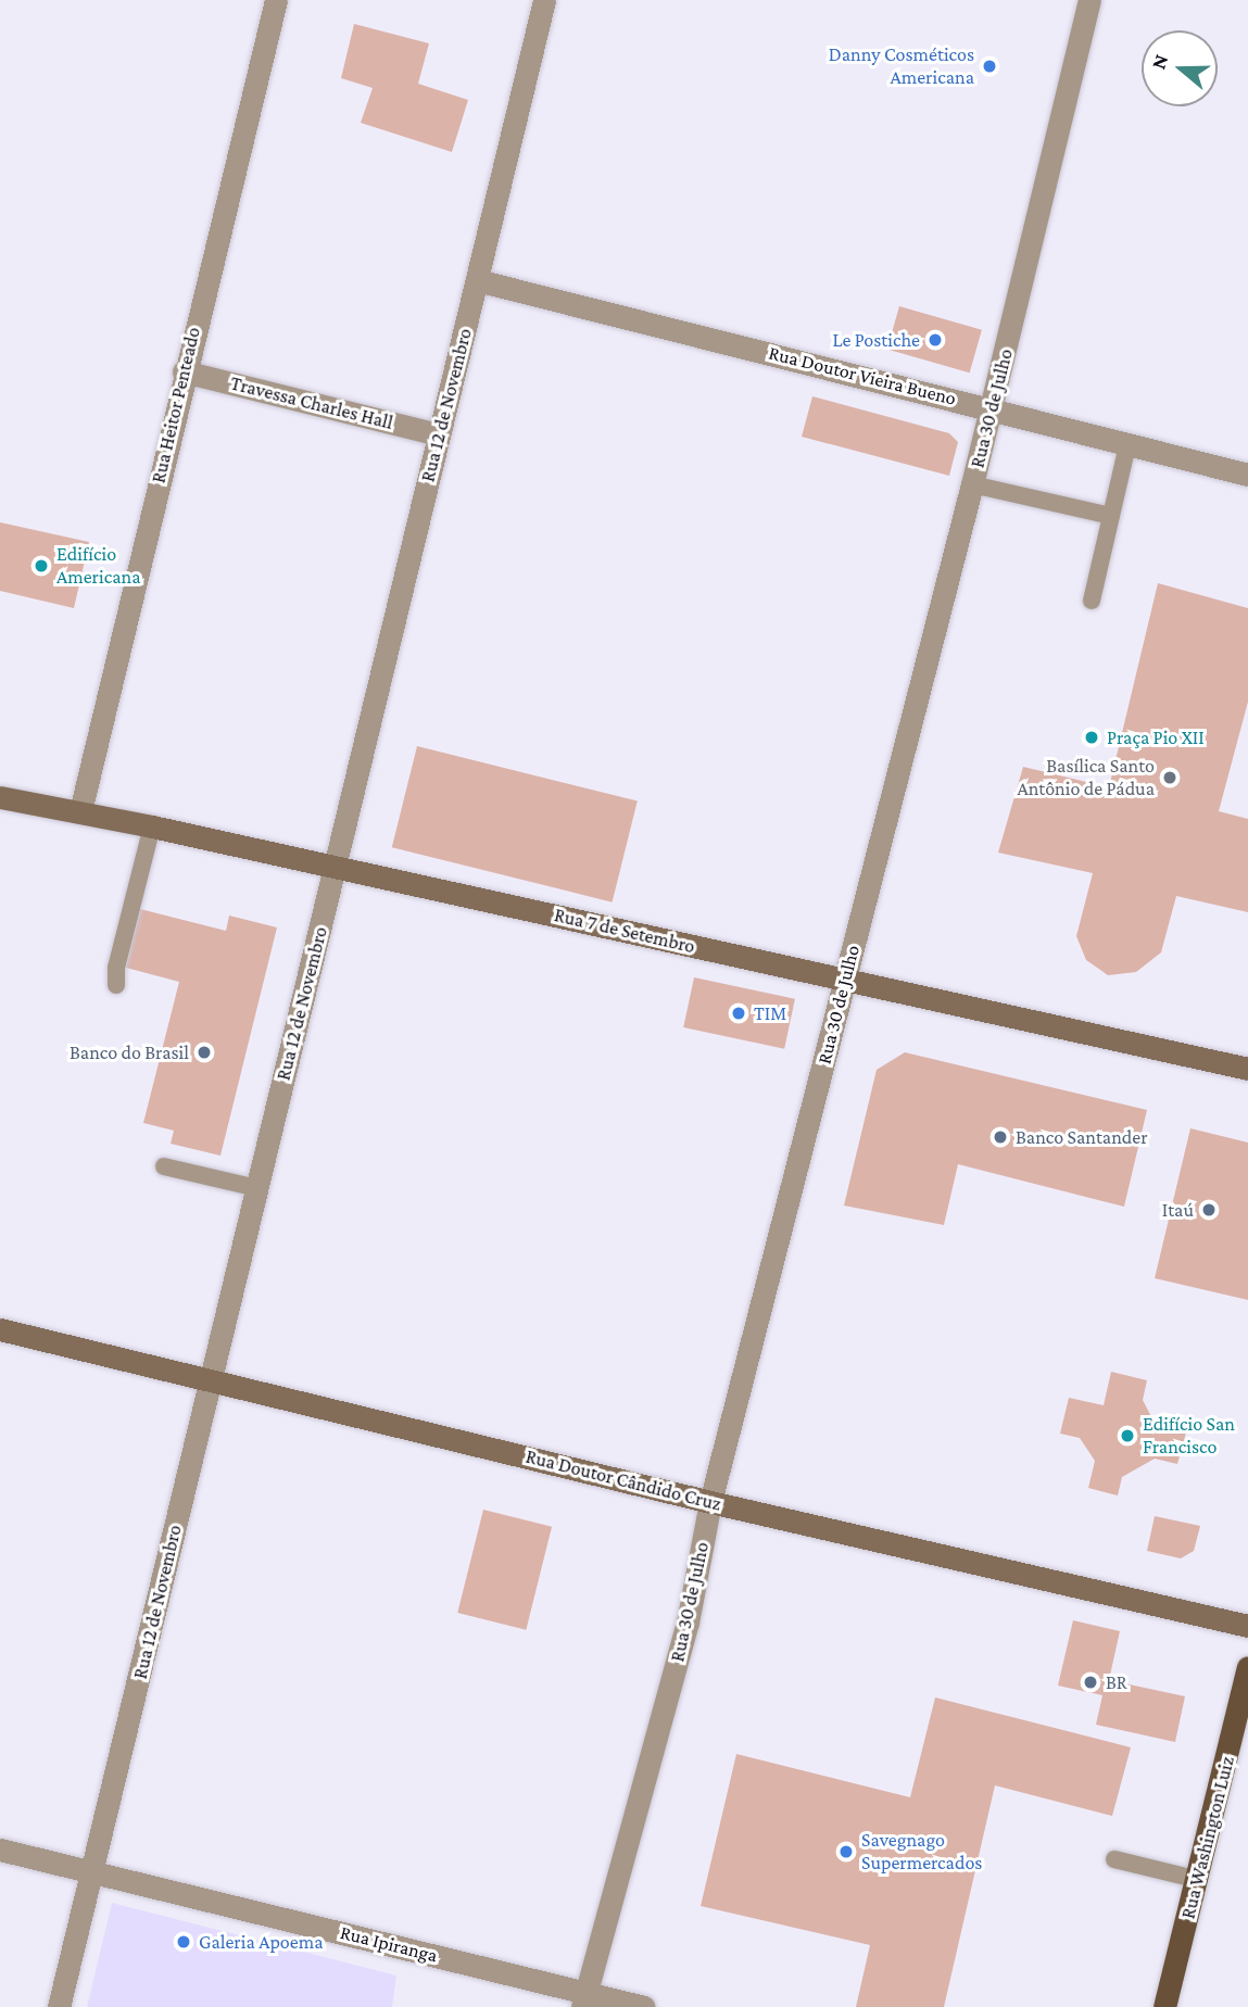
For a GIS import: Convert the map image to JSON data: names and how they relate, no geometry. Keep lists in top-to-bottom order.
{
  "streets": {
    "main road": ["Rua Washington Luiz"],
    "street": [
      "Rua Doutor Vieira Bueno",
      "Travessa Charles Hall",
      "Rua Heitor Penteado",
      "Rua 12 de Novembro",
      "Rua 30 de Julho",
      "Rua 7 de Setembro",
      "Rua Doutor Cândido Cruz",
      "Rua Ipiranga"
    ]
  },
  "crossings": [
    ["Rua Doutor Vieira Bueno", "Rua 12 de Novembro"],
    ["Rua Doutor Vieira Bueno", "Rua 30 de Julho"],
    ["Travessa Charles Hall", "Rua Heitor Penteado"],
    ["Travessa Charles Hall", "Rua 12 de Novembro"],
    ["Rua Heitor Penteado", "Rua 7 de Setembro"],
    ["Rua 12 de Novembro", "Rua 7 de Setembro"],
    ["Rua 12 de Novembro", "Rua Doutor Cândido Cruz"],
    ["Rua 12 de Novembro", "Rua Ipiranga"],
    ["Rua 30 de Julho", "Rua 7 de Setembro"],
    ["Rua 30 de Julho", "Rua Doutor Cândido Cruz"],
    ["Rua 30 de Julho", "Rua Ipiranga"]
  ],
  "places": [
    "Danny Cosméticos Americana",
    "Le Postiche",
    "Edifício Americana",
    "Praça Pio XII",
    "Basílica Santo Antônio de Pádua",
    "TIM",
    "Banco do Brasil",
    "Banco Santander",
    "Itaú",
    "Edifício San Francisco",
    "BR",
    "Savegnago Supermercados",
    "Galeria Apoema"
  ],
  "north": "left"
}
